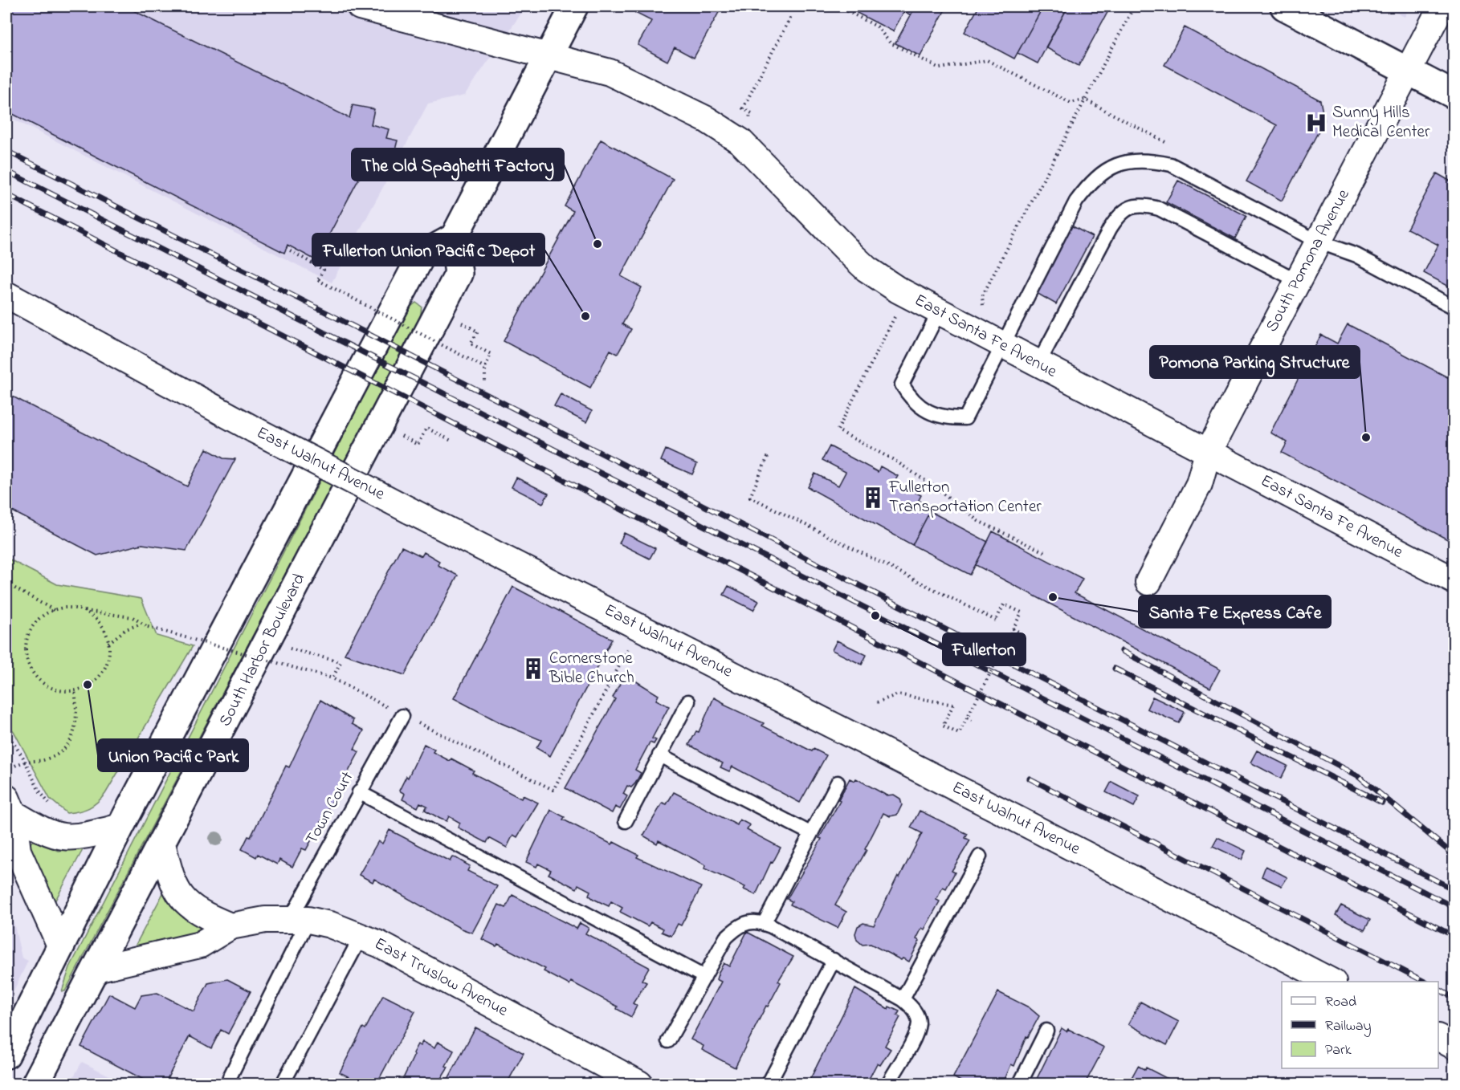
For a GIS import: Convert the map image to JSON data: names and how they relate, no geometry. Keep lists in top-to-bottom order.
{
  "streets": {
    "main road": ["South Harbor Boulevard"],
    "street": [
      "South Pomona Avenue",
      "East Santa Fe Avenue",
      "East Walnut Avenue",
      "East Truslow Avenue"
    ],
    "lane": ["Town Court"]
  },
  "crossings": [
    ["South Pomona Avenue", "East Santa Fe Avenue"],
    ["South Harbor Boulevard", "East Truslow Avenue"],
    ["Town Court", "East Truslow Avenue"]
  ],
  "places": {
    "hospital": ["Sunny Hills Medical Center"],
    "other": [
      "The Old Spaghetti Factory",
      "Fullerton Union Pacific Depot",
      "Pomona Parking Structure",
      "Santa Fe Express Cafe",
      "Fullerton",
      "Union Pacific Park"
    ],
    "building": ["Fullerton Transportation Center", "Cornerstone Bible Church"]
  },
  "legend": ["Road", "Railway", "Park"]
}
